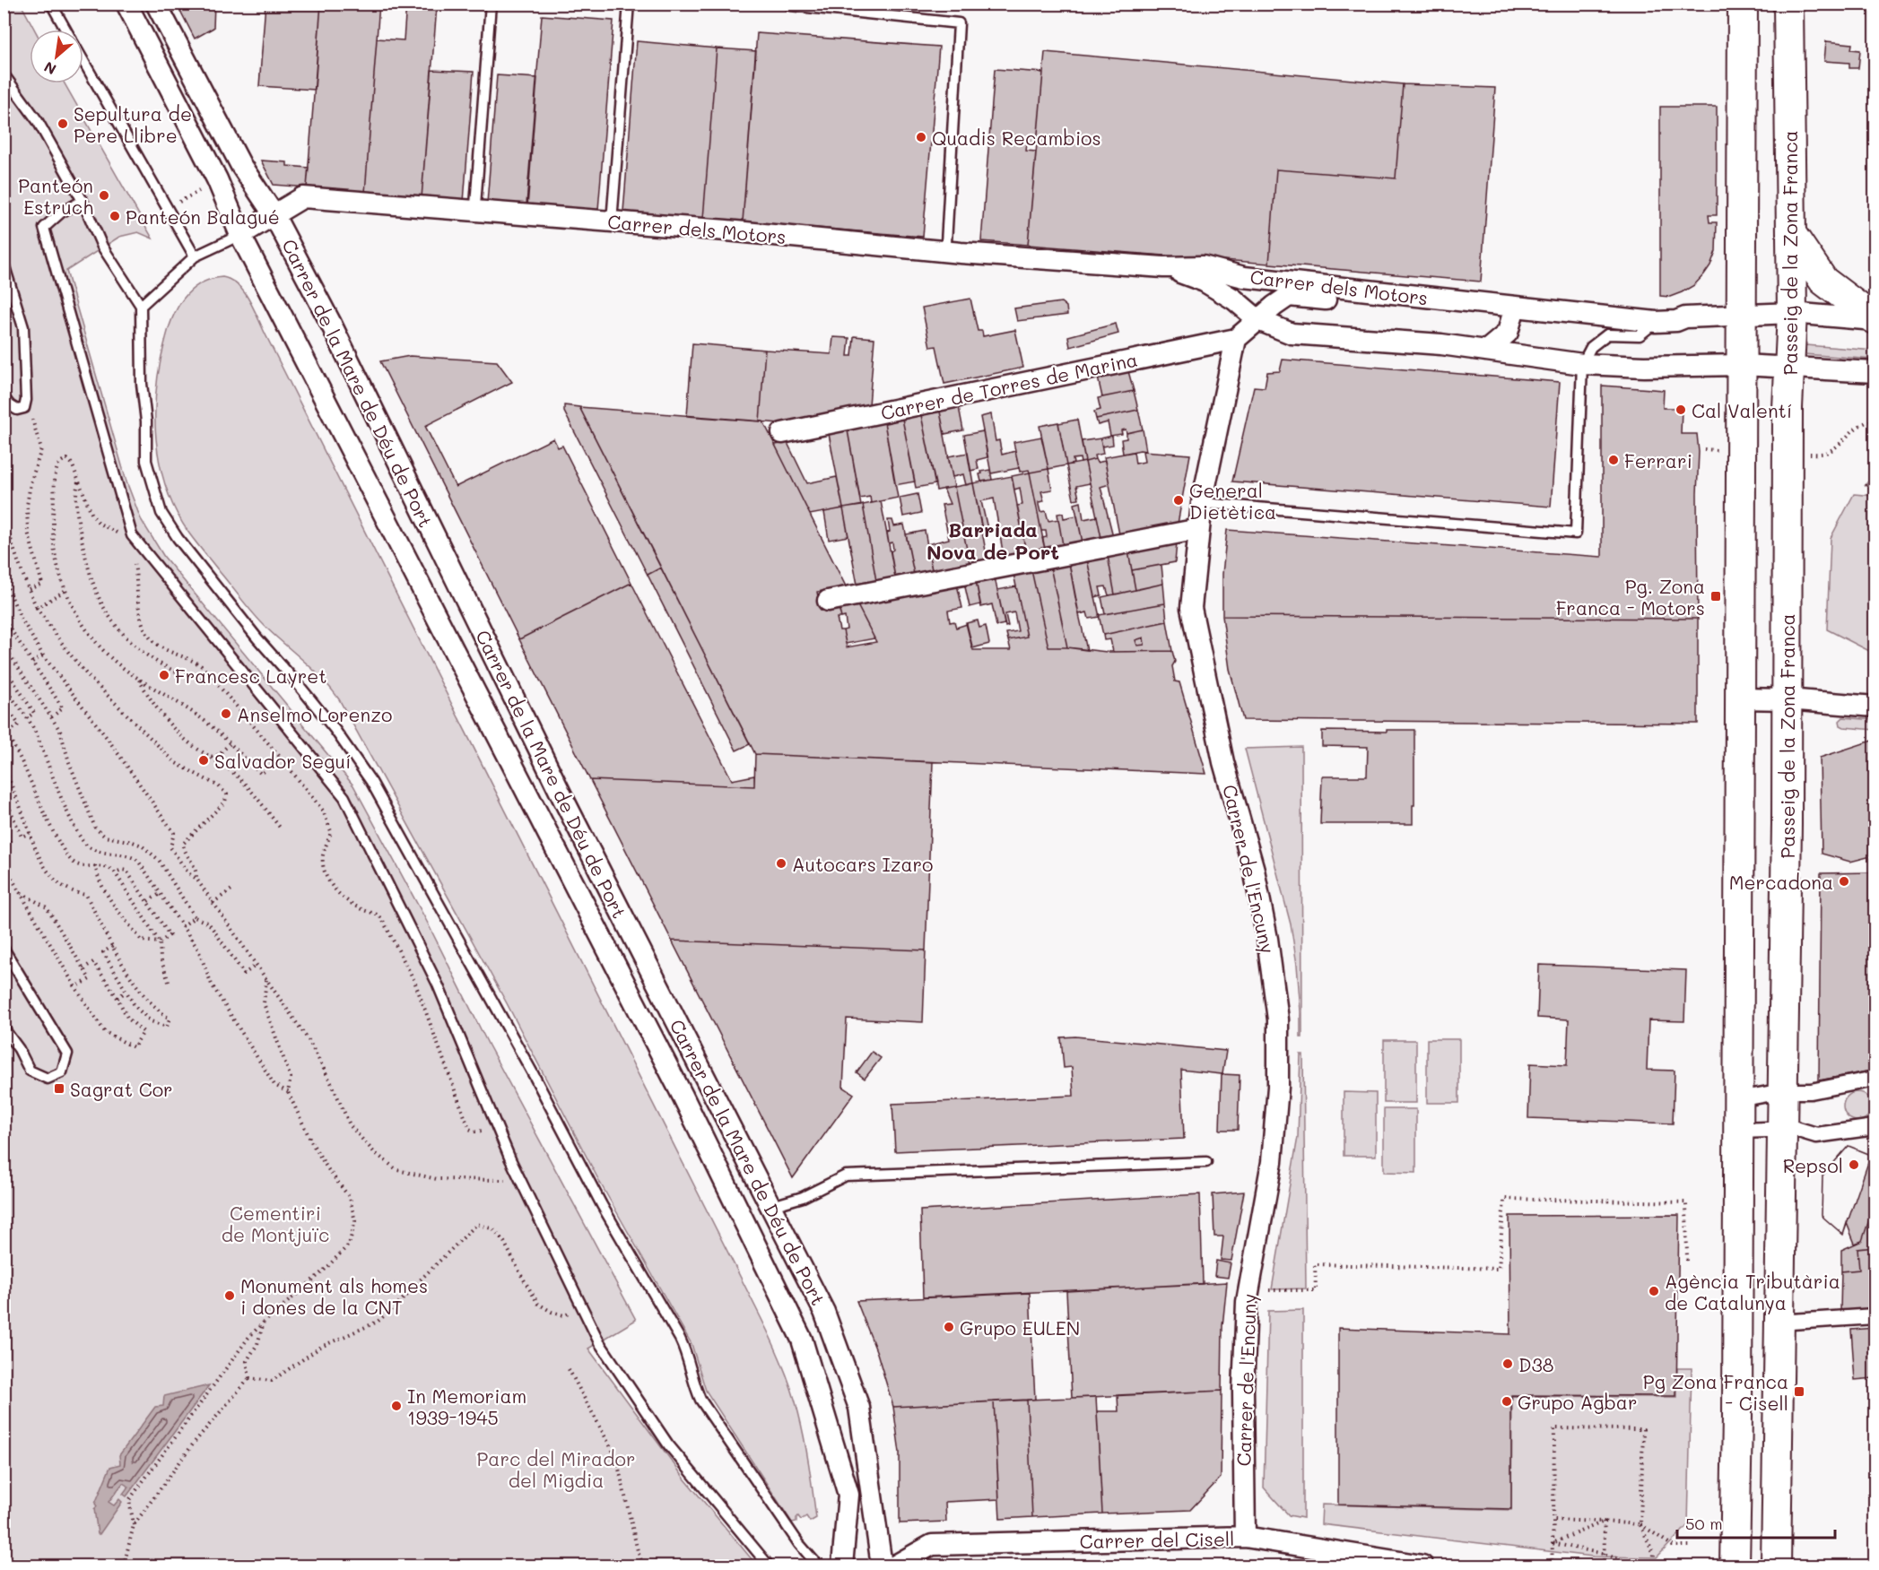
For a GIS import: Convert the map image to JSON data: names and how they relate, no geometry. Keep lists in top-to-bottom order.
{
  "streets": {
    "main road": ["Passeig de la Zona Franca"],
    "street": [
      "Carrer dels Motors",
      "Carrer de la Mare de Déu de Port",
      "Carrer de Torres de Marina",
      "Carrer de l'Encuny",
      "Carrer del Cisell"
    ]
  },
  "crossings": [
    ["Carrer dels Motors", "Passeig de la Zona Franca"],
    ["Carrer dels Motors", "Carrer de la Mare de Déu de Port"],
    ["Carrer de Torres de Marina", "Carrer de l'Encuny"],
    ["Carrer de l'Encuny", "Carrer del Cisell"]
  ],
  "districts": ["Barriada Nova de Port"],
  "parks": ["Cementiri de Montjuïc", "Parc del Mirador del Migdia"],
  "places": {
    "other": [
      "Sepultura de Pere Llibre",
      "Quadis Recambios",
      "Panteón Estruch",
      "Panteón Balagué",
      "Cal Valentí",
      "Ferrari",
      "General Dietètica",
      "Francesc Layret",
      "Anselmo Lorenzo",
      "Salvador Seguí",
      "Autocars Izaro",
      "Mercadona",
      "Repsol",
      "Agència Tributària de Catalunya",
      "Monument als homes i dones de la CNT",
      "Grupo EULEN",
      "D38",
      "Grupo Agbar",
      "In Memoriam 1939-1945"
    ],
    "transit": ["Pg. Zona Franca - Motors", "Sagrat Cor", "Pg Zona Franca - Cisell"]
  },
  "scale_bar": "50 m",
  "north": "bottom left"
}
